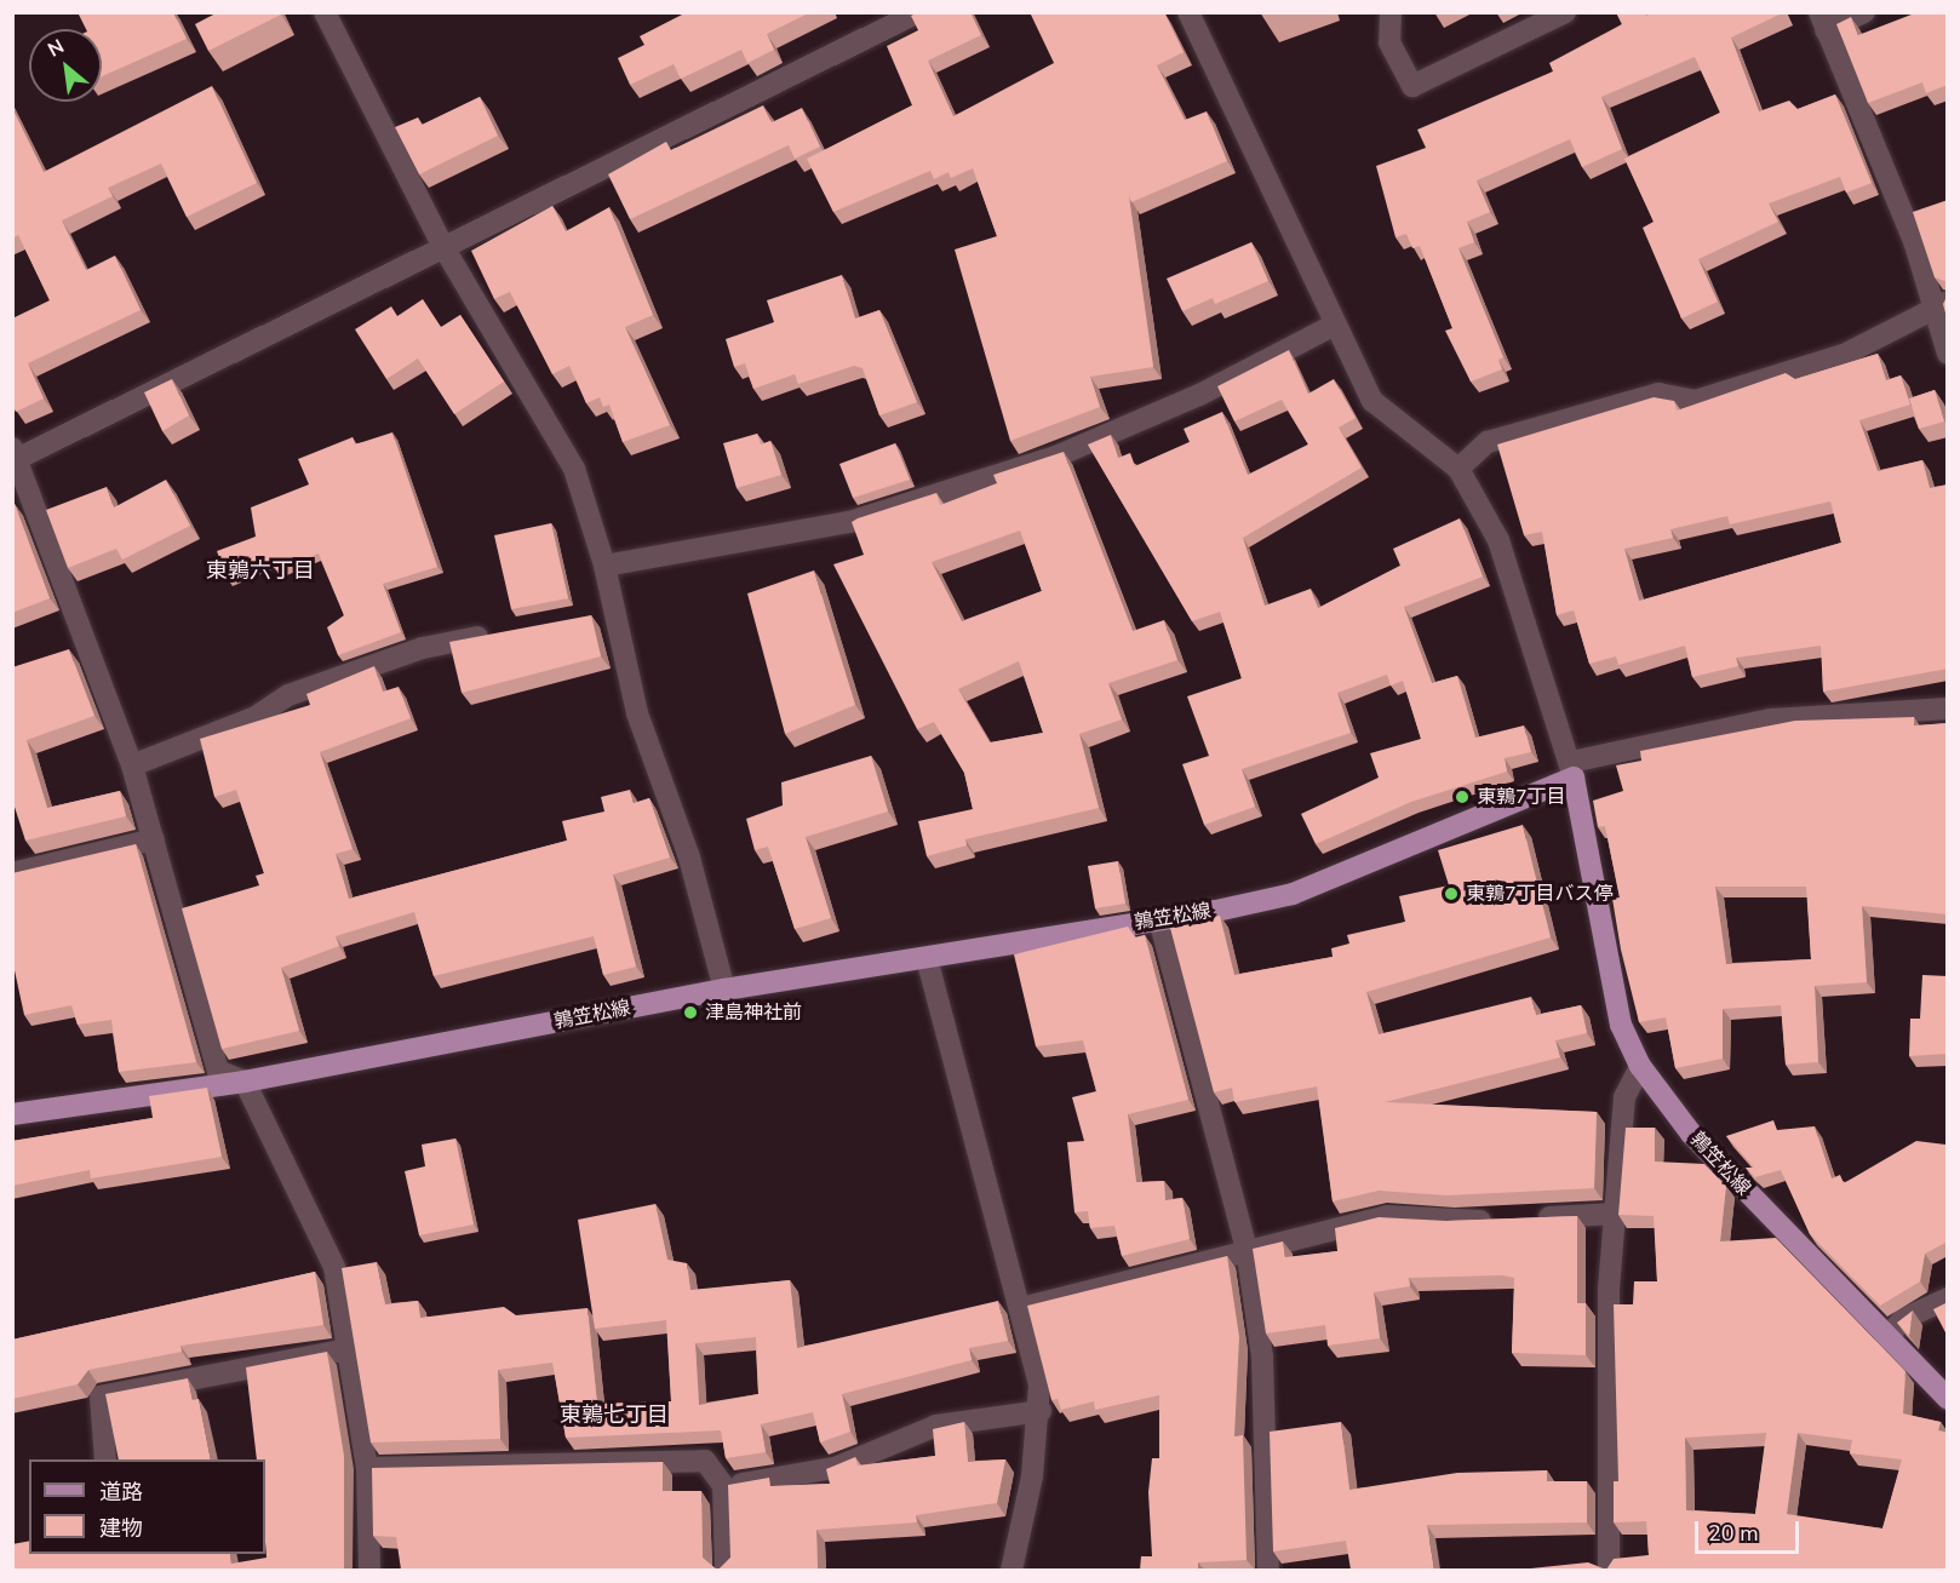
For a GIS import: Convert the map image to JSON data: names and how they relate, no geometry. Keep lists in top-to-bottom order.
{
  "streets": {
    "main road": ["鶉笠松線"]
  },
  "districts": ["東鶉六丁目", "東鶉七丁目"],
  "places": ["東鶉7丁目", "東鶉7丁目バス停", "津島神社前"],
  "legend": ["道路", "建物"],
  "scale_bar": "20 m",
  "north": "top left"
}
